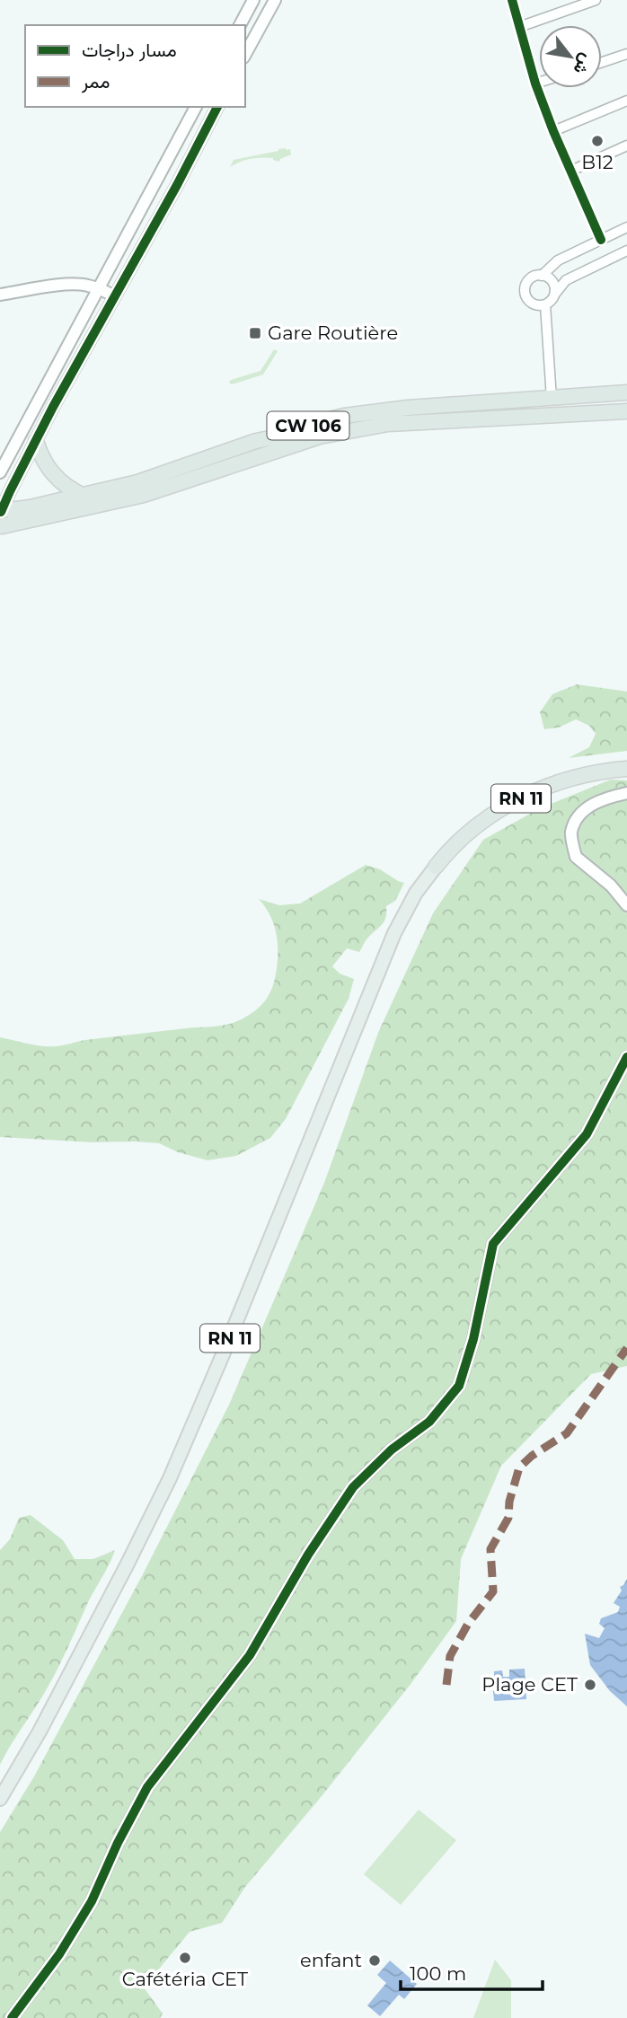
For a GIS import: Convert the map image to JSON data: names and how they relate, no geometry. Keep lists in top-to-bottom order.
{
  "streets": {
    "highway": ["CW 106", "RN 11"]
  },
  "places": {
    "other": [
      "B12",
      "Plage CET",
      "Cafétéria CET",
      "enfant"
    ],
    "transit": ["Gare Routière"]
  },
  "legend": ["مسار دراجات", "ممر"],
  "scale_bar": "100 m",
  "north": "bottom right"
}
